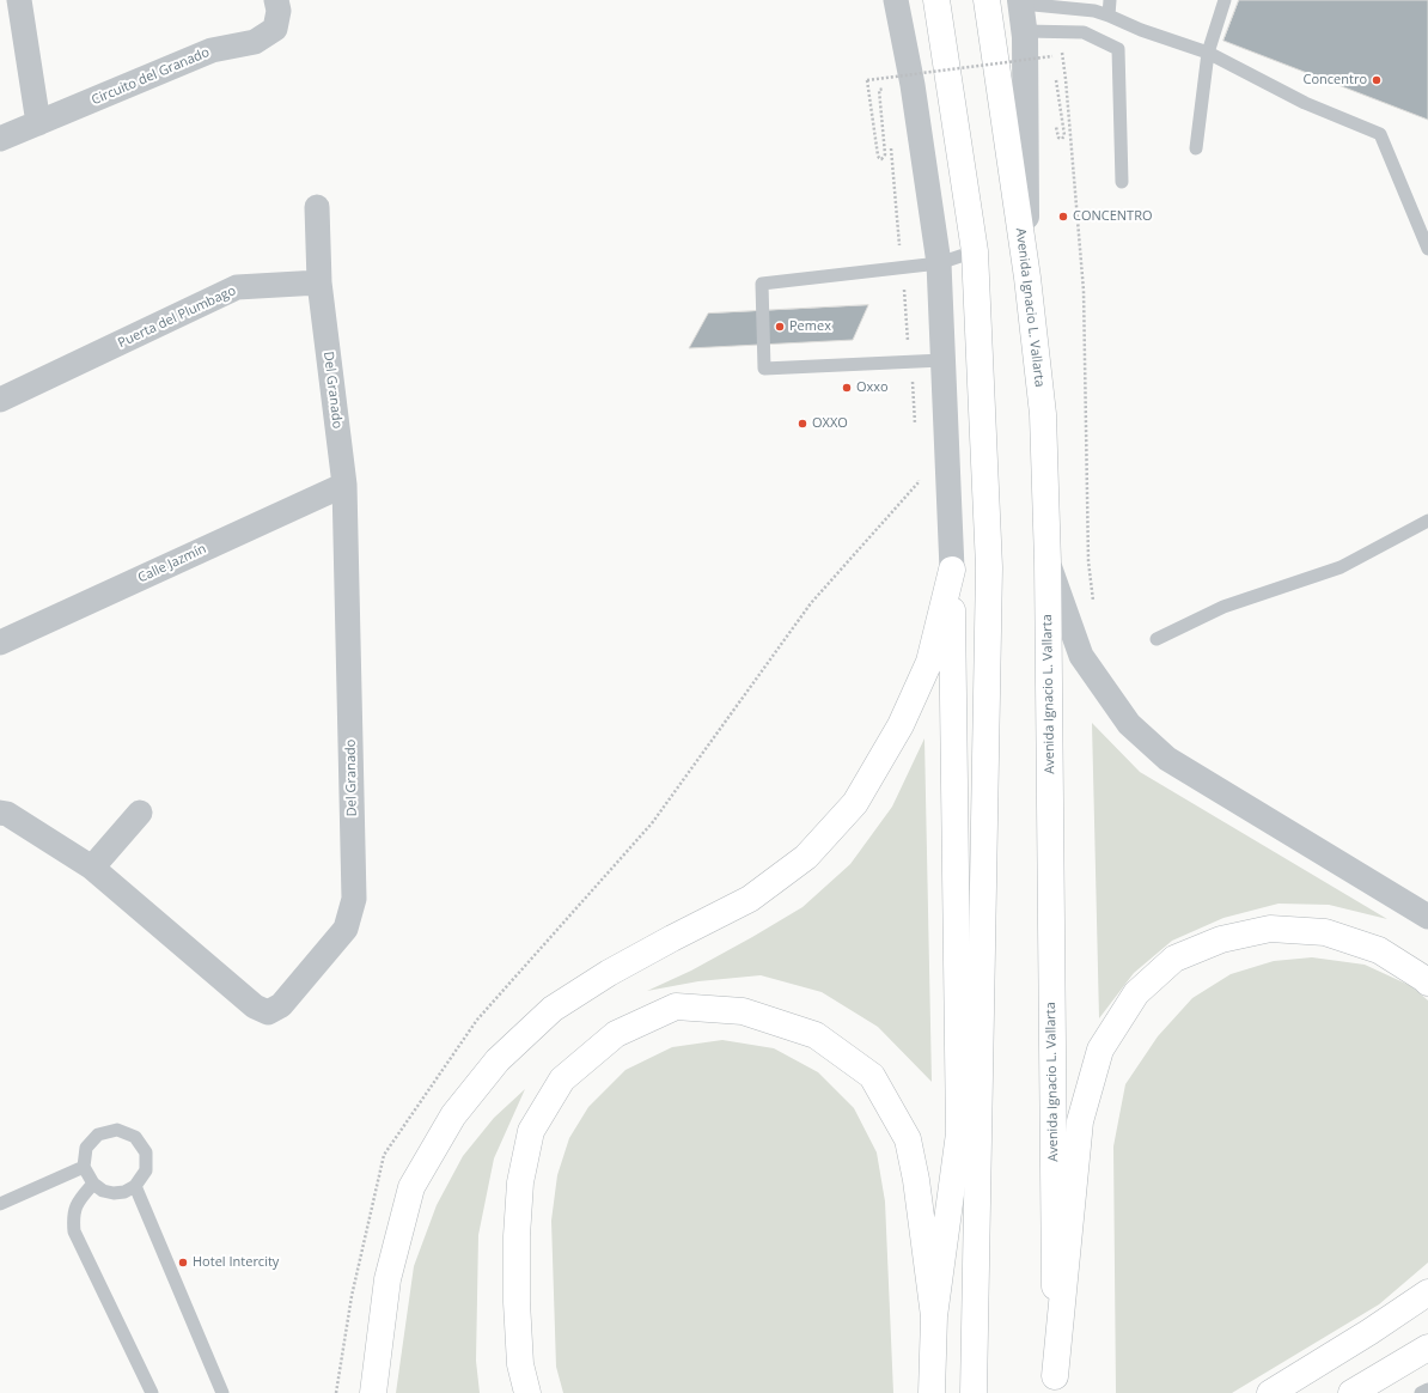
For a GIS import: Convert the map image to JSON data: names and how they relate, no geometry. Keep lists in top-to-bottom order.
{
  "streets": {
    "highway": ["Avenida Ignacio L. Vallarta"],
    "street": [
      "Circuito del Granado",
      "Puerta del Plumbago",
      "Del Granado",
      "Calle Jazmín"
    ]
  },
  "crossings": [
    ["Puerta del Plumbago", "Del Granado"],
    ["Del Granado", "Calle Jazmín"]
  ],
  "places": [
    "Concentro",
    "CONCENTRO",
    "Pemex",
    "Oxxo",
    "OXXO",
    "Hotel Intercity"
  ]
}
